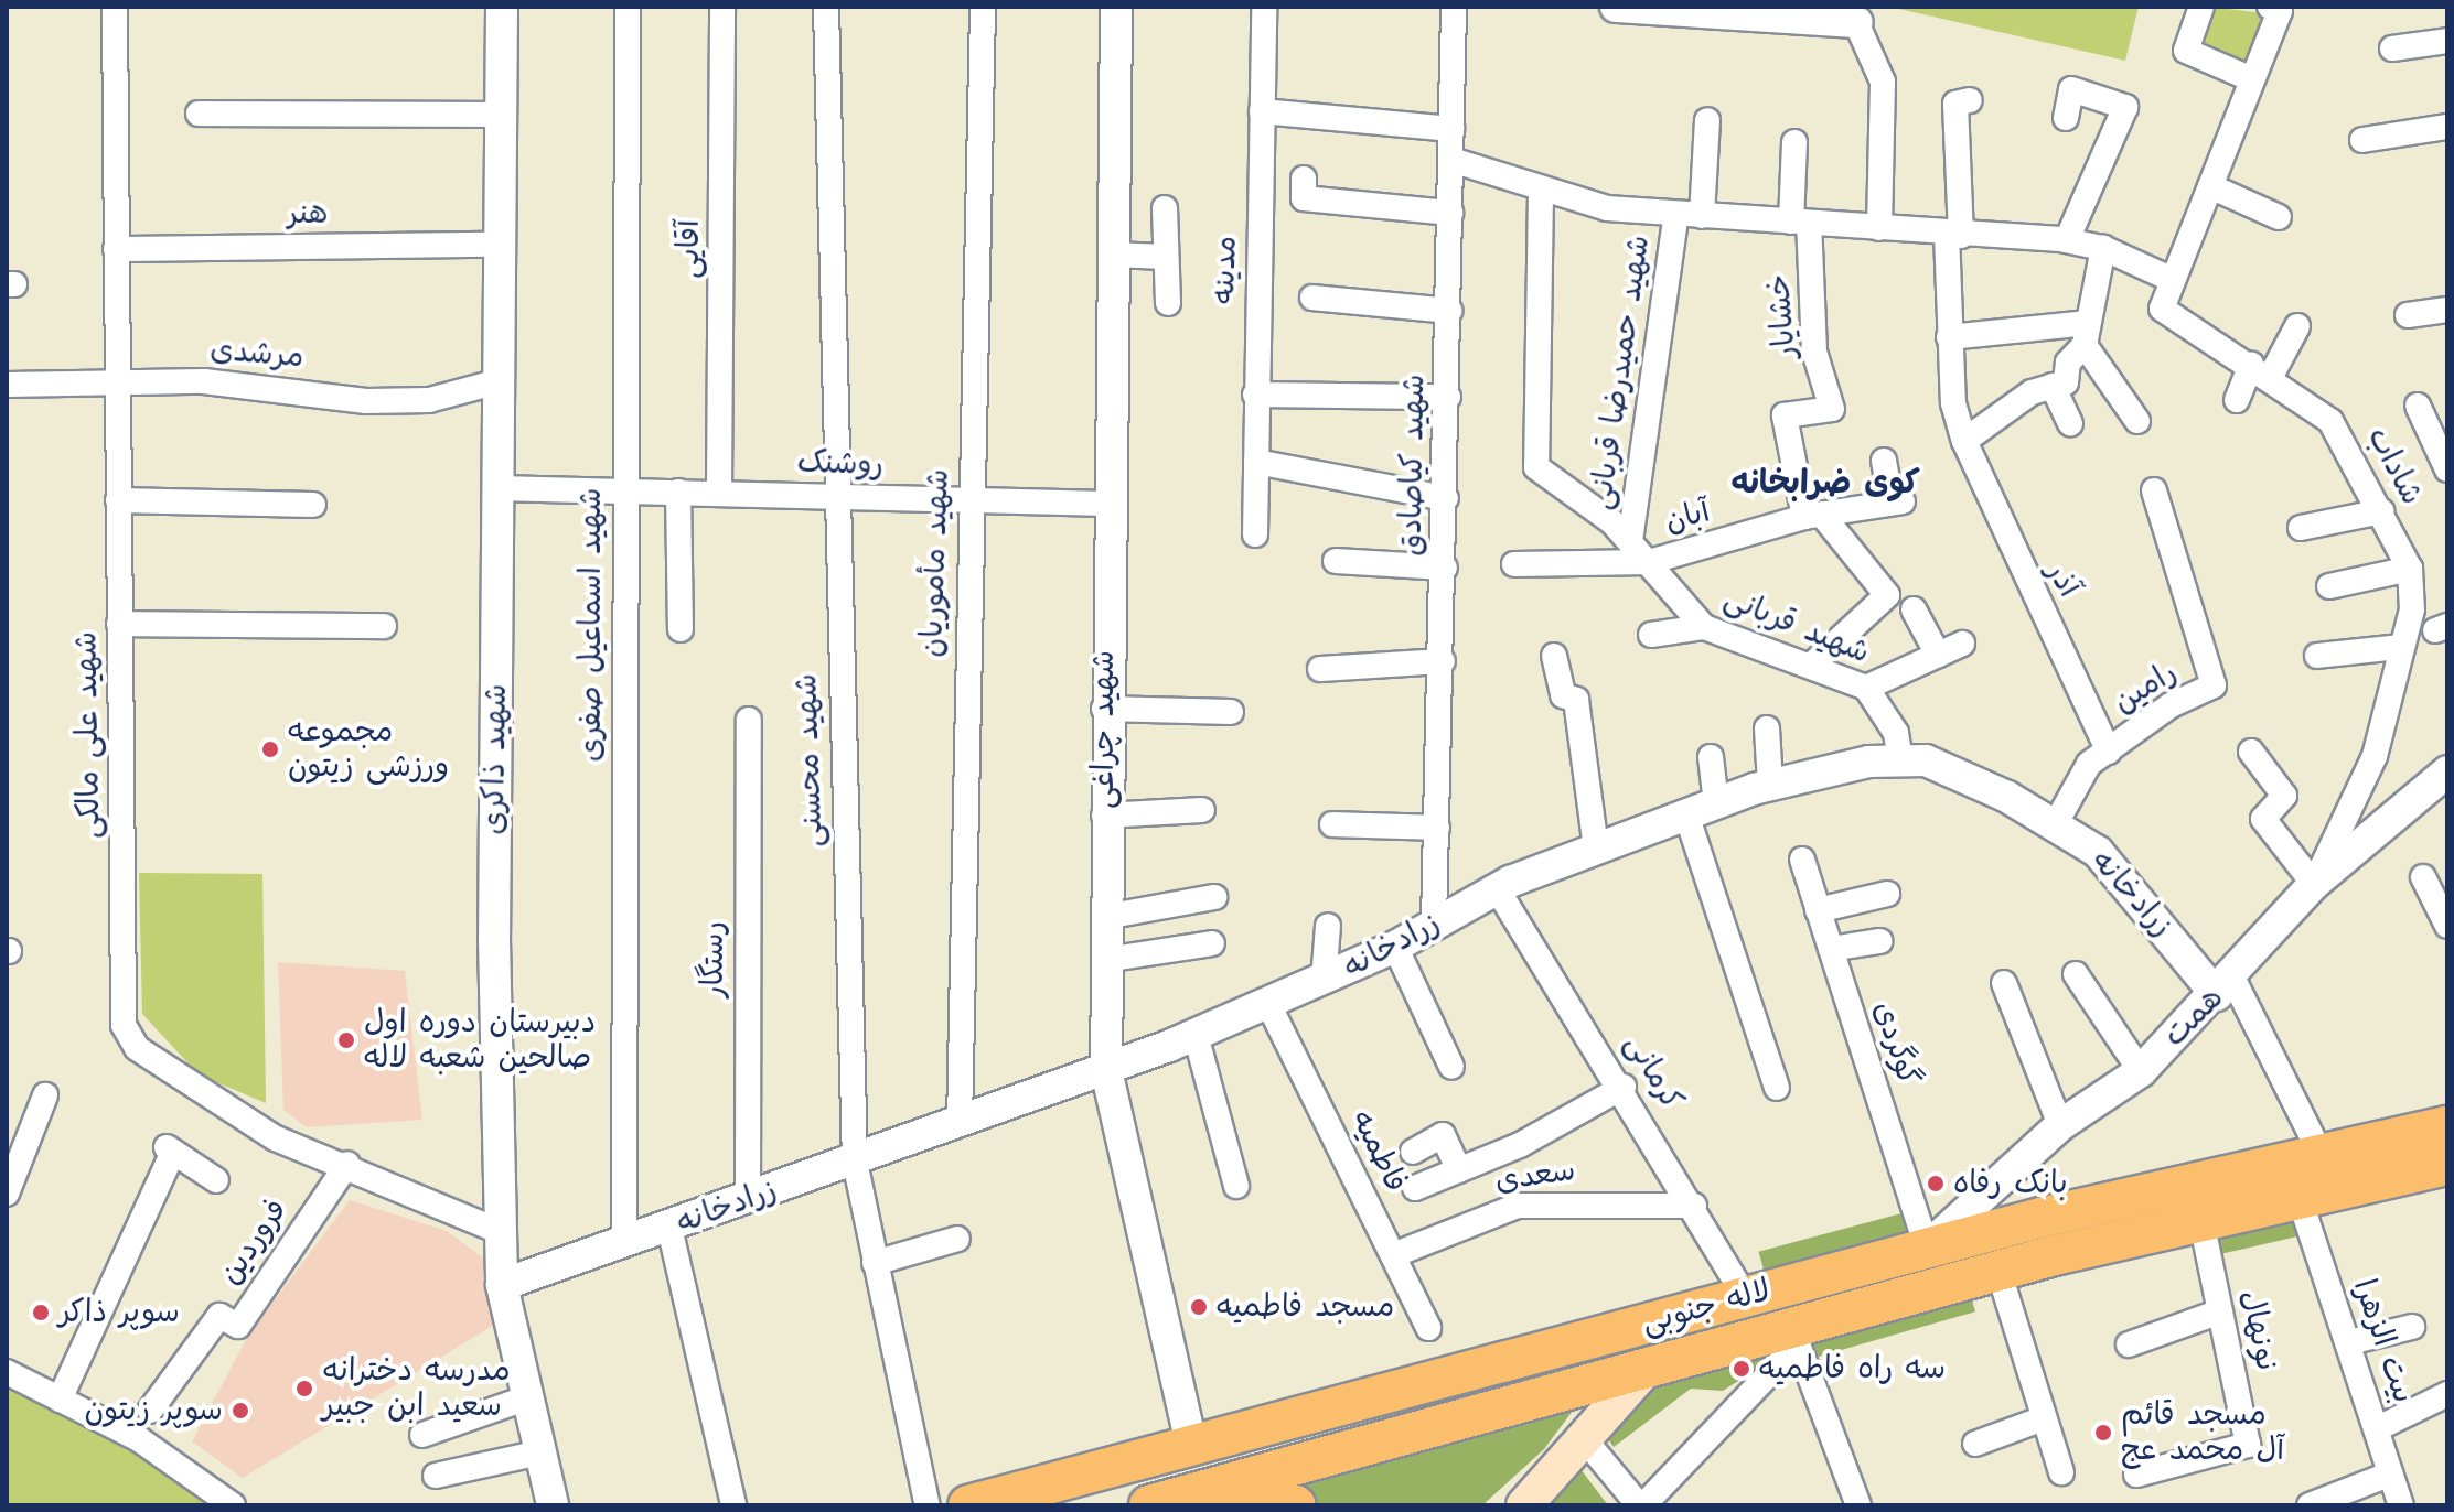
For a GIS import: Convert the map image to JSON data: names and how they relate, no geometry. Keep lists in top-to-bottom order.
{
  "streets": {
    "main road": ["لاله جنوبی"],
    "street": [
      "هنر",
      "آقایی",
      "مدینه",
      "خشایار",
      "مرشدی",
      "شهید حمیدرضا قربانی",
      "روشنک",
      "شهید کیاصادق",
      "شاداب",
      "آبان",
      "شهید مأموریان",
      "آذر",
      "شهید اسماعیل صفری",
      "شهید قربانی",
      "رامین",
      "شهید چراغی",
      "شهید علی مالکی",
      "شهید ذاکری",
      "شهید محسنی",
      "زرادخانه",
      "رستگار",
      "همت",
      "گوگردی",
      "کرمانی",
      "فاطمیه",
      "سعدی",
      "فروردین",
      "نونهال",
      "بیت الزهرا"
    ]
  },
  "crossings": [
    ["هنر", "شهید علی مالکی"],
    ["هنر", "شهید ذاکری"],
    ["آقایی", "روشنک"],
    ["خشایار", "آبان"],
    ["مرشدی", "شهید علی مالکی"],
    ["مرشدی", "شهید ذاکری"],
    ["شهید حمیدرضا قربانی", "شهید قربانی"],
    ["روشنک", "شهید مأموریان"],
    ["روشنک", "شهید اسماعیل صفری"],
    ["روشنک", "شهید چراغی"],
    ["روشنک", "شهید ذاکری"],
    ["روشنک", "شهید محسنی"],
    ["شهید کیاصادق", "زرادخانه"],
    ["شاداب", "همت"],
    ["آبان", "شهید قربانی"],
    ["شهید مأموریان", "زرادخانه"],
    ["آذر", "رامین"],
    ["شهید اسماعیل صفری", "زرادخانه"],
    ["شهید قربانی", "زرادخانه"],
    ["رامین", "زرادخانه"],
    ["شهید چراغی", "زرادخانه"],
    ["شهید چراغی", "لاله جنوبی"],
    ["شهید علی مالکی", "شهید ذاکری"],
    ["شهید علی مالکی", "فروردین"],
    ["شهید ذاکری", "زرادخانه"],
    ["شهید محسنی", "زرادخانه"],
    ["زرادخانه", "رستگار"],
    ["زرادخانه", "همت"],
    ["زرادخانه", "کرمانی"],
    ["زرادخانه", "فاطمیه"],
    ["همت", "گوگردی"],
    ["همت", "لاله جنوبی"],
    ["گوگردی", "لاله جنوبی"],
    ["کرمانی", "سعدی"],
    ["کرمانی", "لاله جنوبی"],
    ["فاطمیه", "سعدی"],
    ["لاله جنوبی", "نونهال"],
    ["لاله جنوبی", "بیت الزهرا"]
  ],
  "districts": ["کوی ضرابخانه"],
  "places": [
    "مجموعه ورزشی زیتون",
    "دبیرستان دوره اول صالحین شعبه لاله",
    "بانک رفاه",
    "مسجد فاطمیه",
    "سوپر ذاکر",
    "سه راه فاطمیه",
    "مدرسه دخترانه سعید ابن جبیر",
    "سوپر زیتون",
    "مسجد قائم آل محمد عج"
  ]
}
